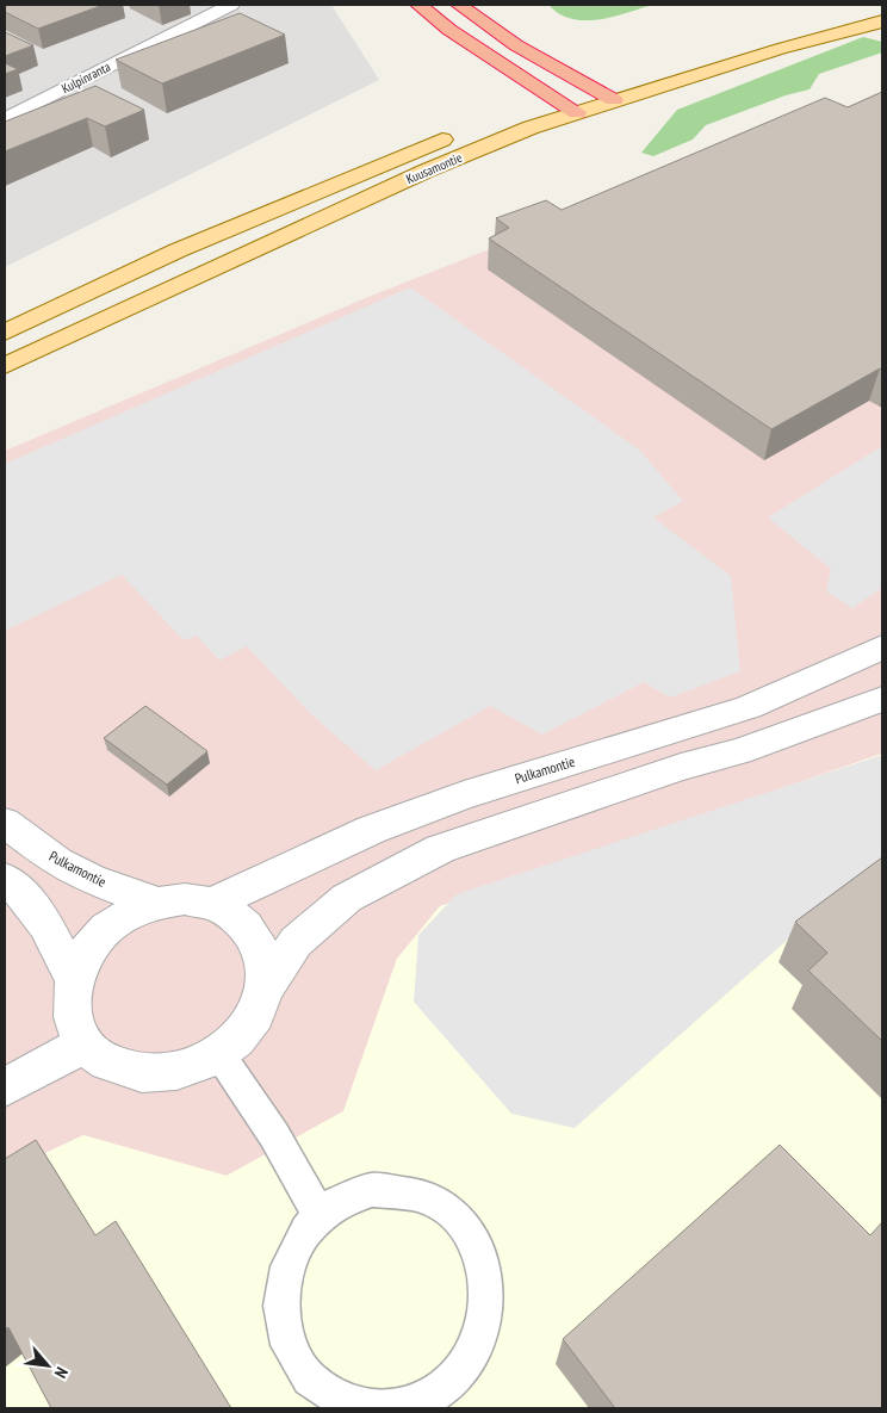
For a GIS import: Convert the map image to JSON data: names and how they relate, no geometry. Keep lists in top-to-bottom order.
{
  "streets": {
    "main road": ["Kuusamontie"],
    "street": ["Kulpinranta", "Pulkamontie"]
  },
  "north": "bottom right"
}
